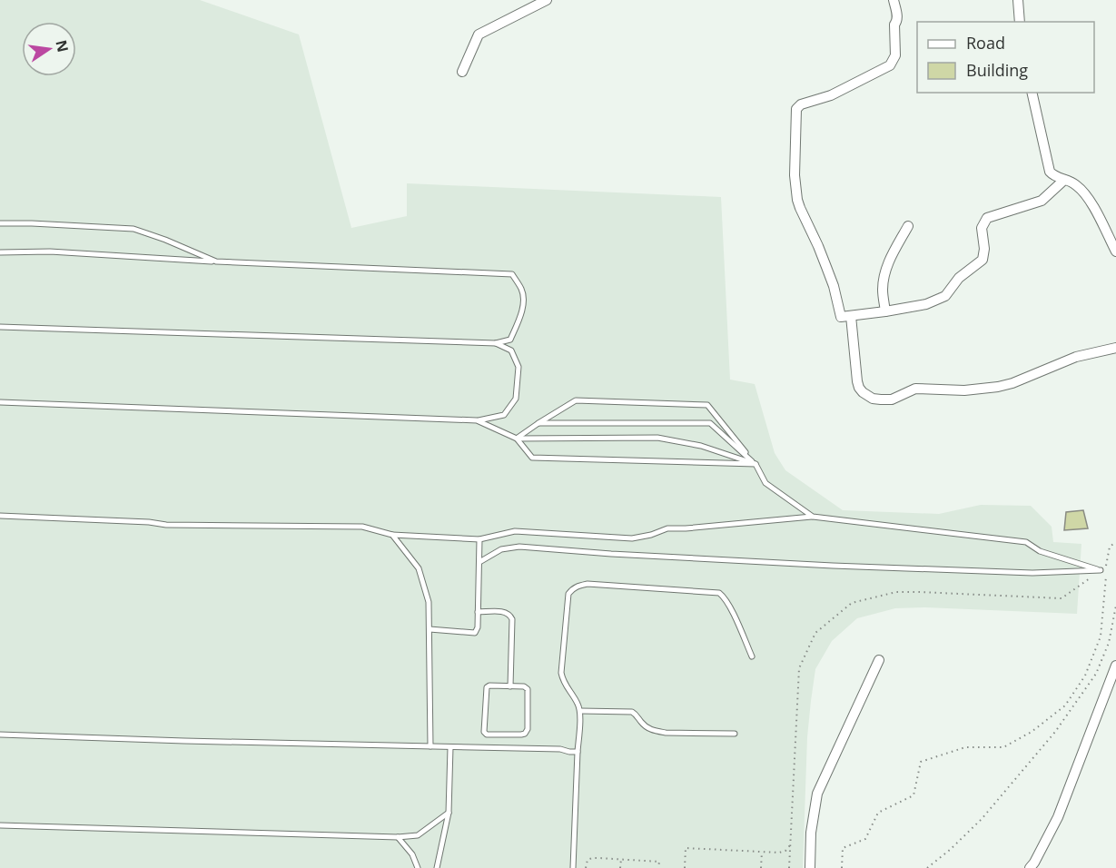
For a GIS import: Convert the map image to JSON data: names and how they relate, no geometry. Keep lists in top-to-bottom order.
{
  "legend": ["Road", "Building"],
  "north": "right"
}
